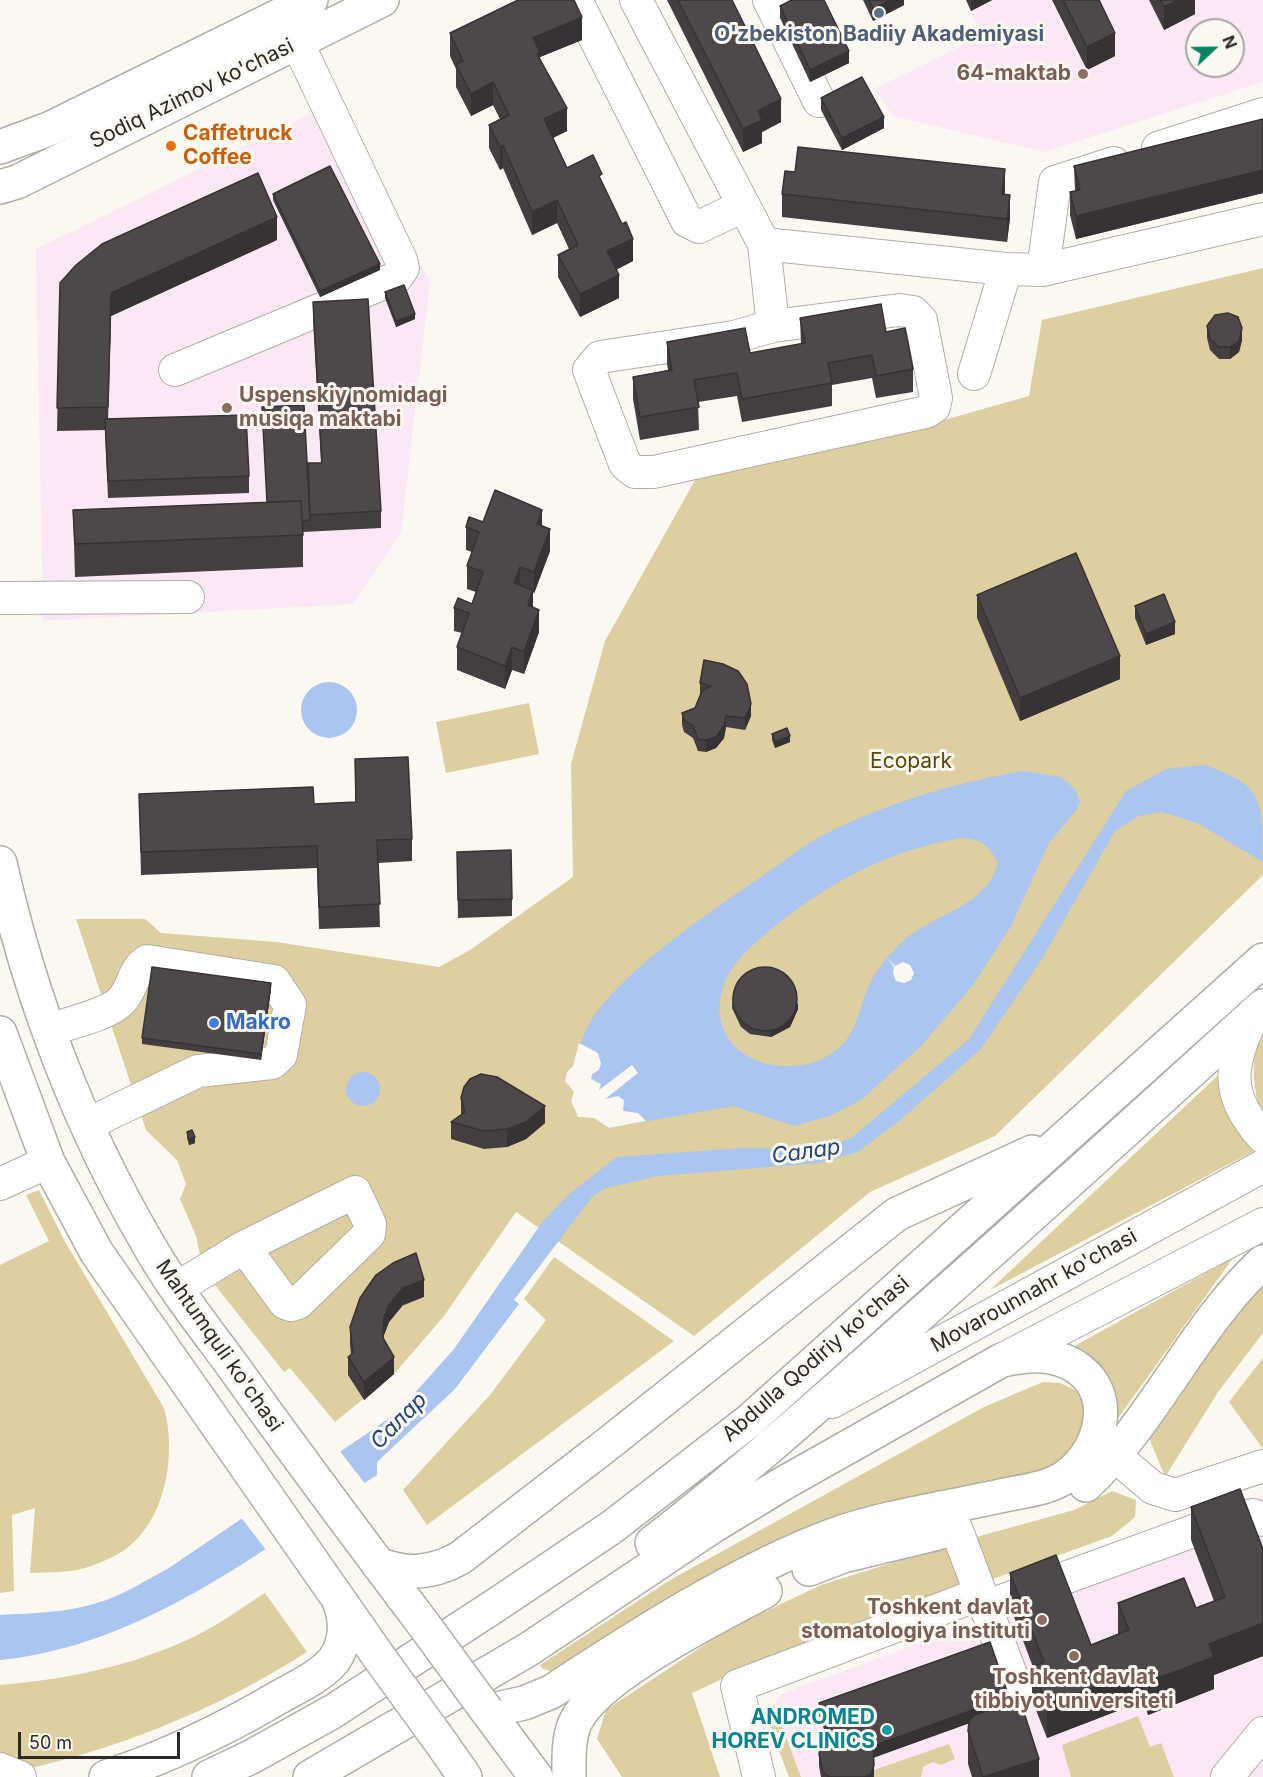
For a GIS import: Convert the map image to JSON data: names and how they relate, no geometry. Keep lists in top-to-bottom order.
{
  "streets": {
    "main road": ["Sodiq Azimov ko'chasi", "Mahtumquli ko'chasi", "Abdulla Qodiriy ko'chasi"],
    "street": ["Movarounnahr ko'chasi"]
  },
  "crossings": [
    ["Movarounnahr ko'chasi", "Abdulla Qodiriy ko'chasi"]
  ],
  "water": ["Салар"],
  "parks": ["Ecopark"],
  "places": [
    "O'zbekiston Badiiy Akademiyasi",
    "64-maktab",
    "Caffetruck Coffee",
    "Uspenskiy nomidagi musiqa maktabi",
    "Makro",
    "Toshkent davlat stomatologiya instituti",
    "Toshkent davlat tibbiyot universiteti",
    "ANDROMED HOREV CLINICS"
  ],
  "scale_bar": "50 m",
  "north": "right"
}
